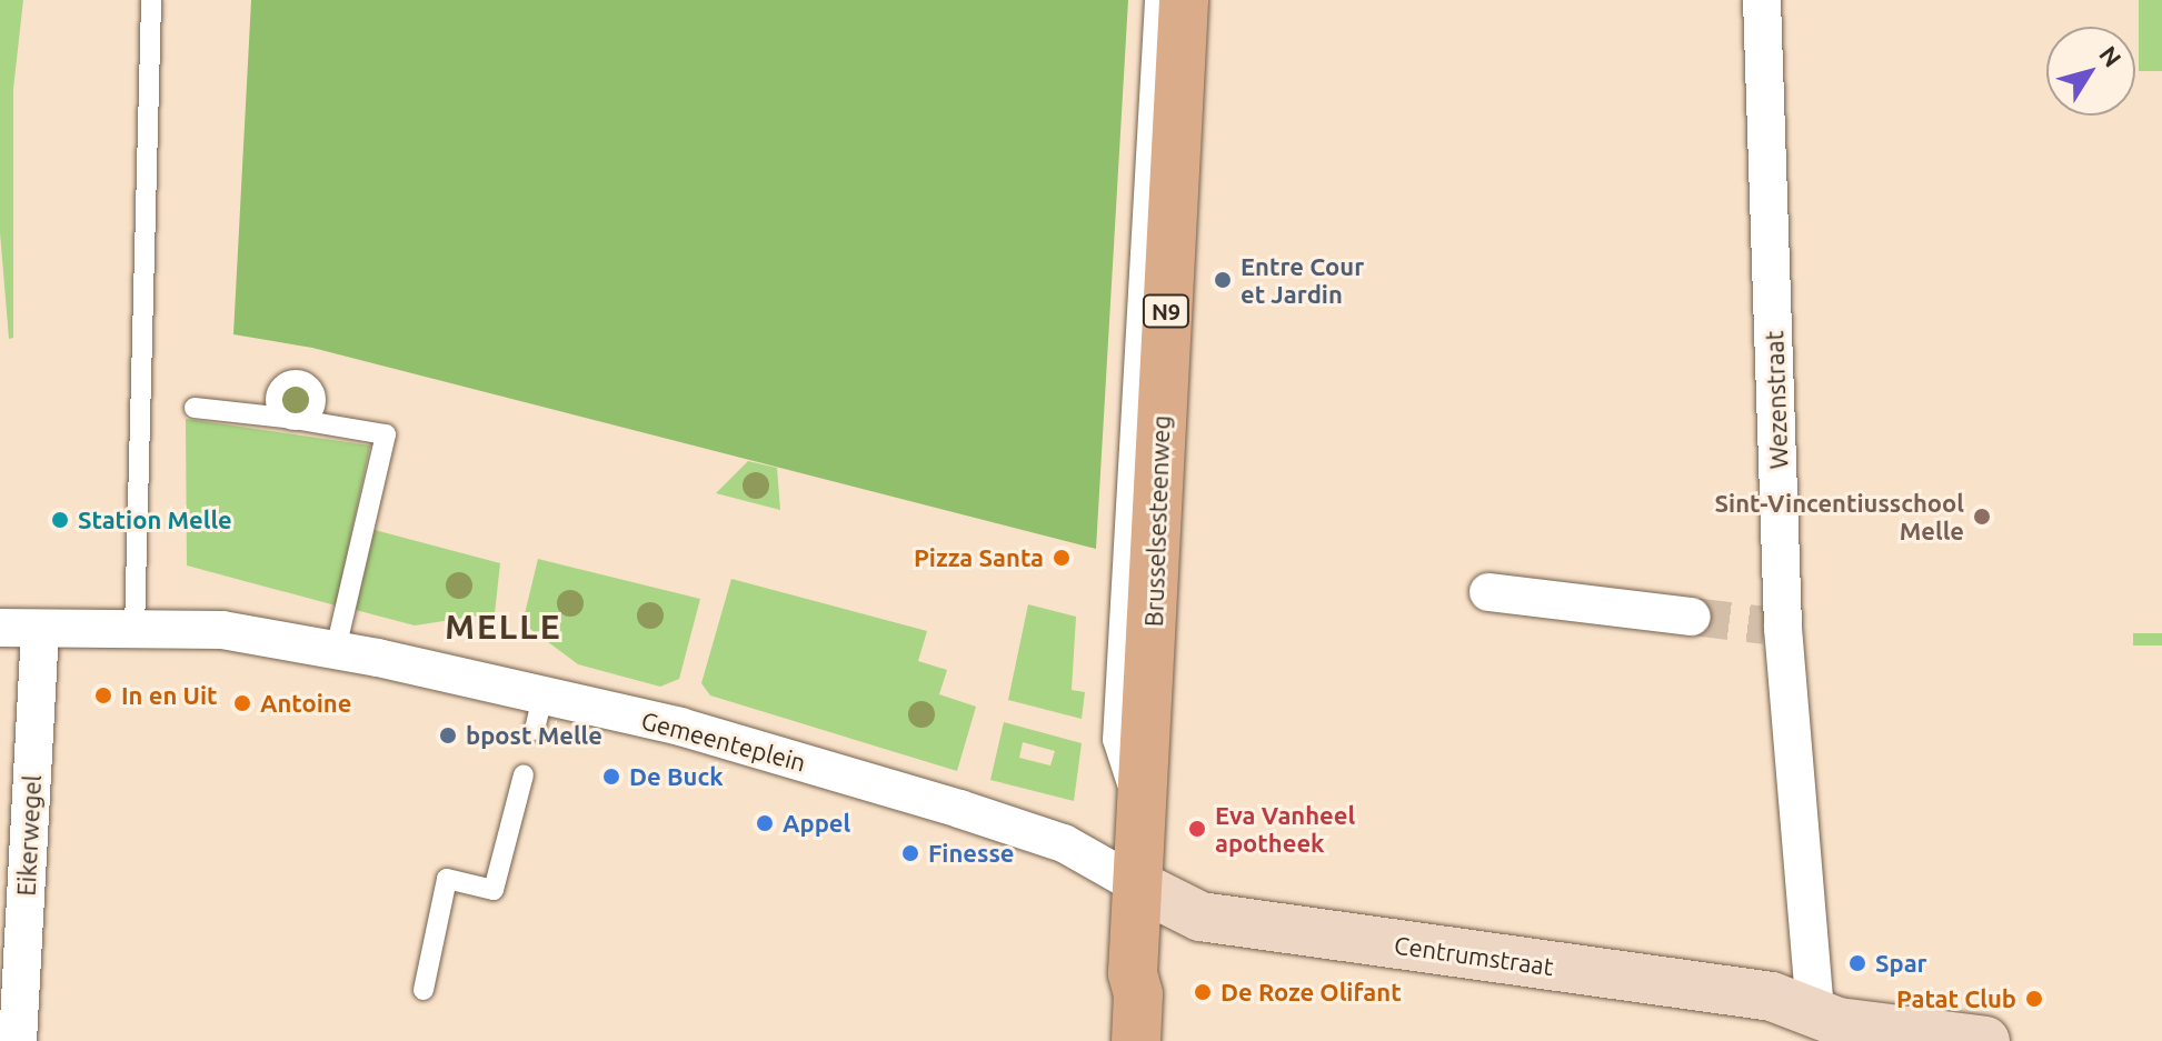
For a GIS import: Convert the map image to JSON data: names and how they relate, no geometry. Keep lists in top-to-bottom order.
{
  "streets": {
    "main road": ["N9", "Brusselsesteenweg", "Centrumstraat"],
    "street": ["Wezenstraat", "Gemeenteplein", "Eikerwegel"]
  },
  "crossings": [
    ["Wezenstraat", "Centrumstraat"],
    ["Brusselsesteenweg", "Gemeenteplein"],
    ["Brusselsesteenweg", "Centrumstraat"],
    ["Gemeenteplein", "Eikerwegel"],
    ["Gemeenteplein", "Centrumstraat"]
  ],
  "districts": ["MELLE"],
  "places": [
    "Entre Cour et Jardin",
    "Sint-Vincentiusschool Melle",
    "Station Melle",
    "Pizza Santa",
    "In en Uit",
    "Antoine",
    "bpost Melle",
    "De Buck",
    "Appel",
    "Eva Vanheel apotheek",
    "Finesse",
    "Spar",
    "De Roze Olifant",
    "Patat Club"
  ],
  "north": "top right"
}
